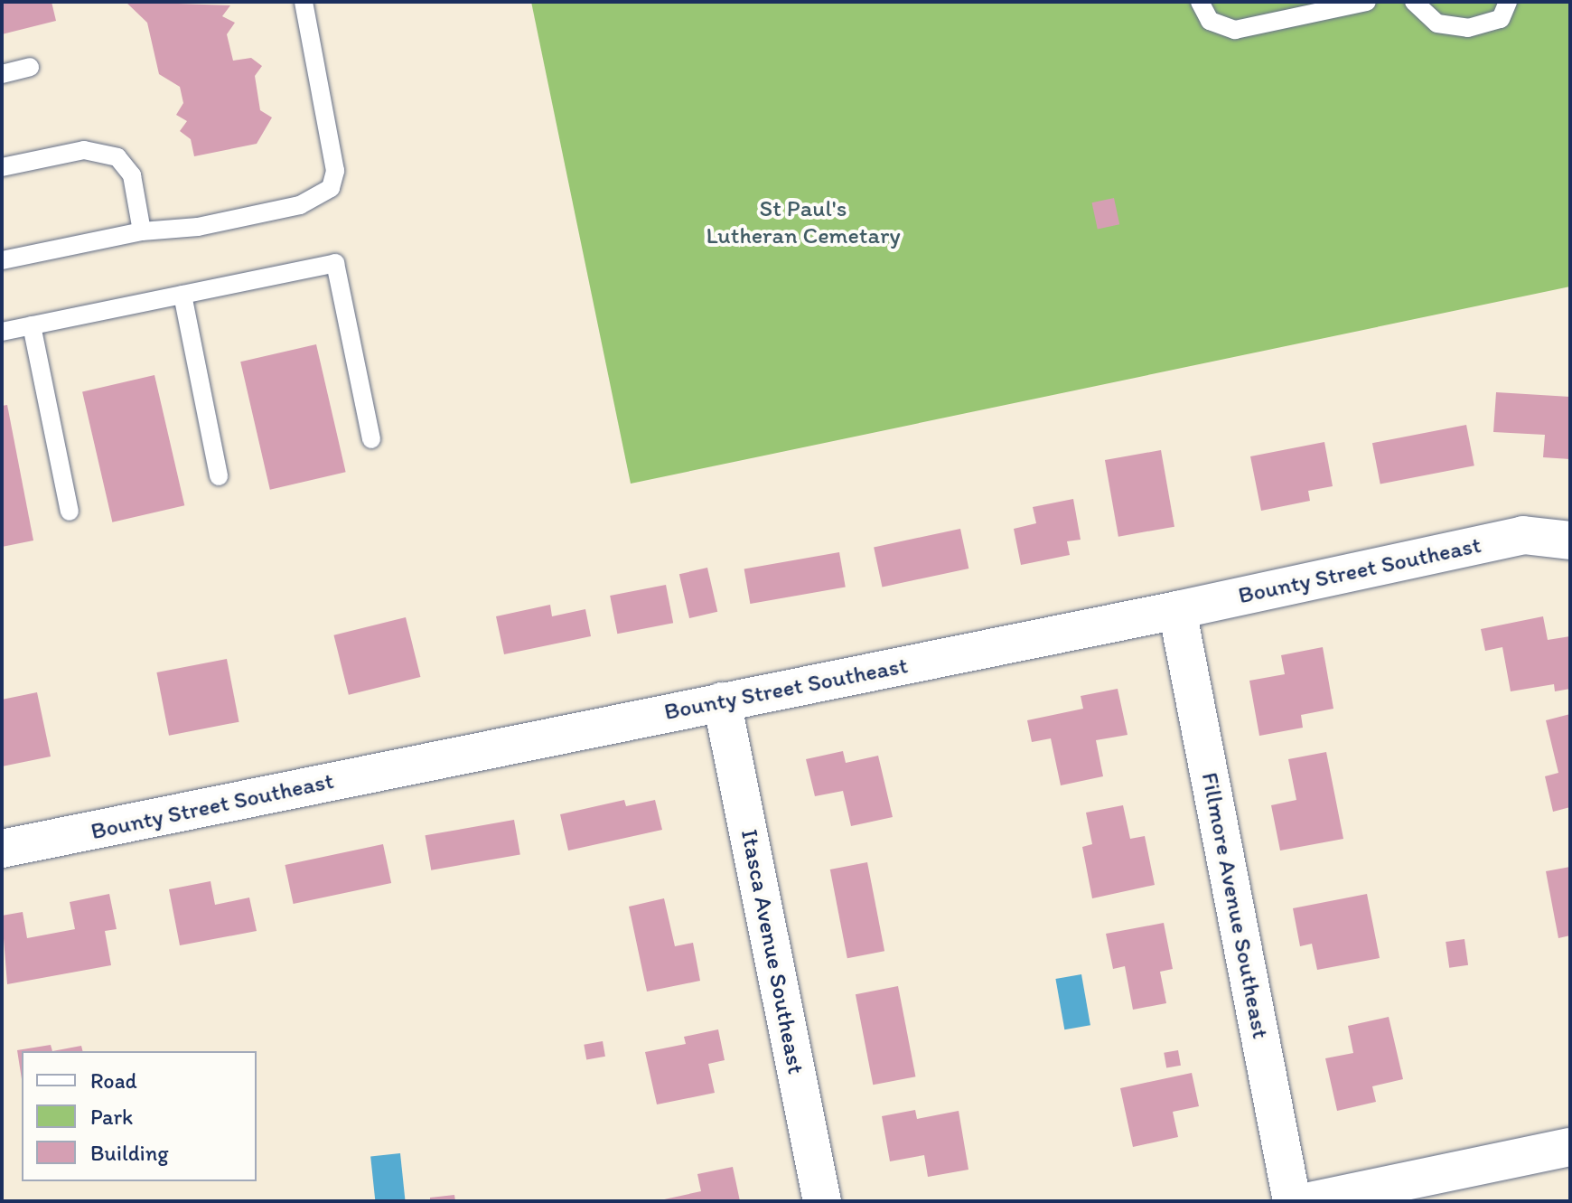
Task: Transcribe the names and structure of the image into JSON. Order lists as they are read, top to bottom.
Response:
{
  "streets": {
    "street": ["Bounty Street Southeast", "Fillmore Avenue Southeast", "Itasca Avenue Southeast"]
  },
  "crossings": [
    ["Bounty Street Southeast", "Fillmore Avenue Southeast"],
    ["Bounty Street Southeast", "Itasca Avenue Southeast"]
  ],
  "parks": ["St Paul's Lutheran Cemetary"],
  "legend": ["Road", "Park", "Building"]
}
